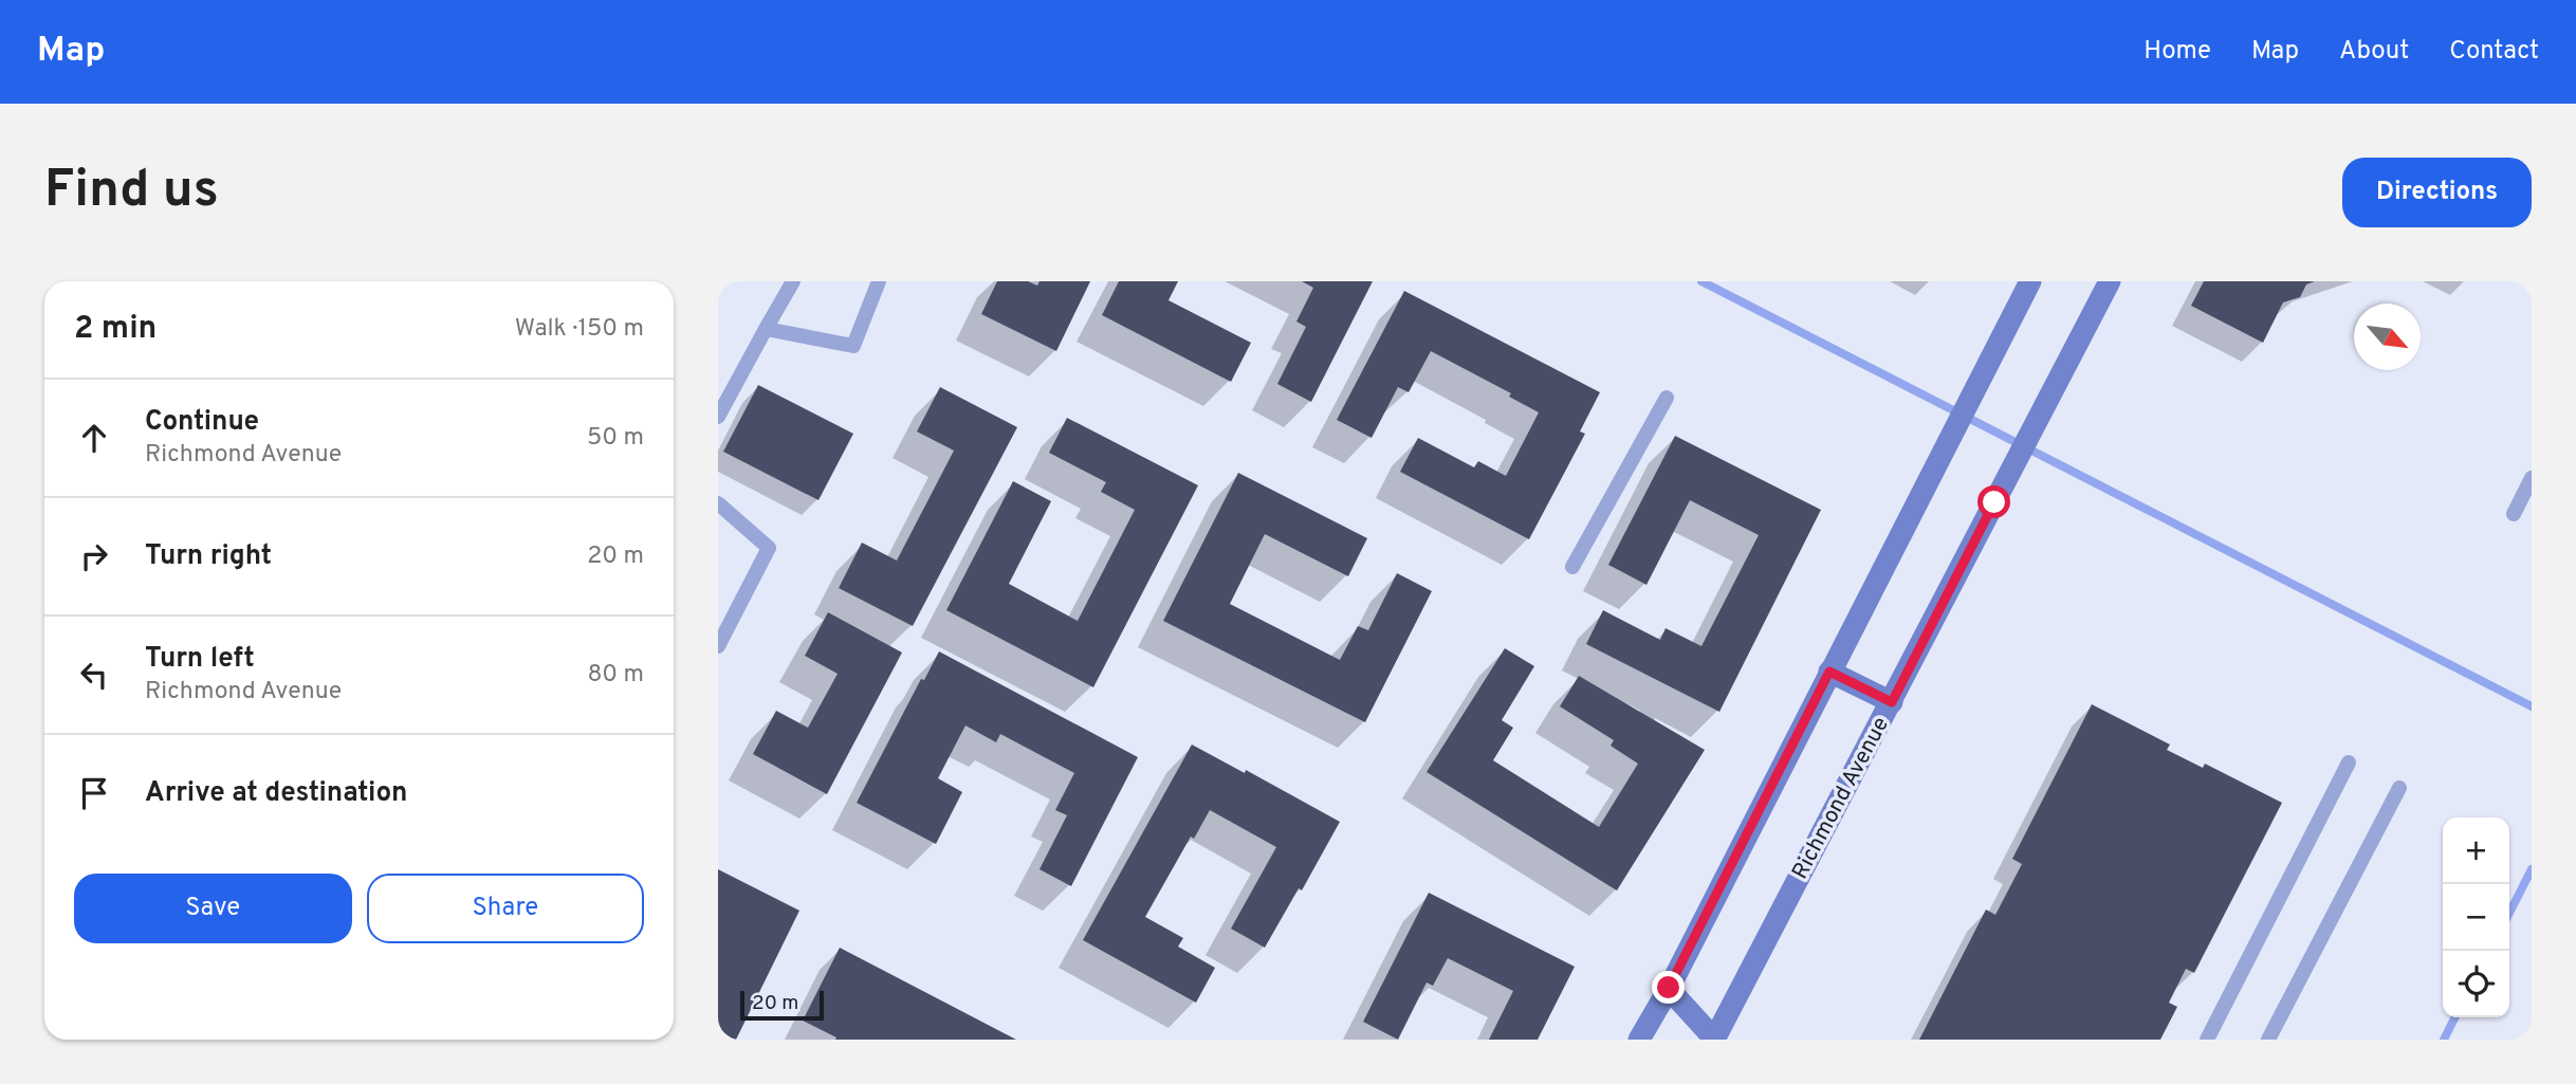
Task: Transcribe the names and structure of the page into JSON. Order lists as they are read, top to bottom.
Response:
{
  "streets": {
    "main road": ["Richmond Avenue"]
  },
  "scale_bar": "20 m",
  "north": "bottom right",
  "page": {
    "header": "Map",
    "nav": [
      "Home",
      "Map",
      "About",
      "Contact"
    ],
    "buttons": [
      "Directions",
      ["Save", "Share"]
    ],
    "title": "Find us",
    "heading": ["2 min", "Walk · 150 m"],
    "list": [
      ["Continue", "Richmond Avenue", "50 m"],
      ["Turn right", "20 m"],
      ["Turn left", "Richmond Avenue", "80 m"],
      "Arrive at destination"
    ],
    "map_buttons": ["+", "−"],
    "scale": "20 m"
  }
}
